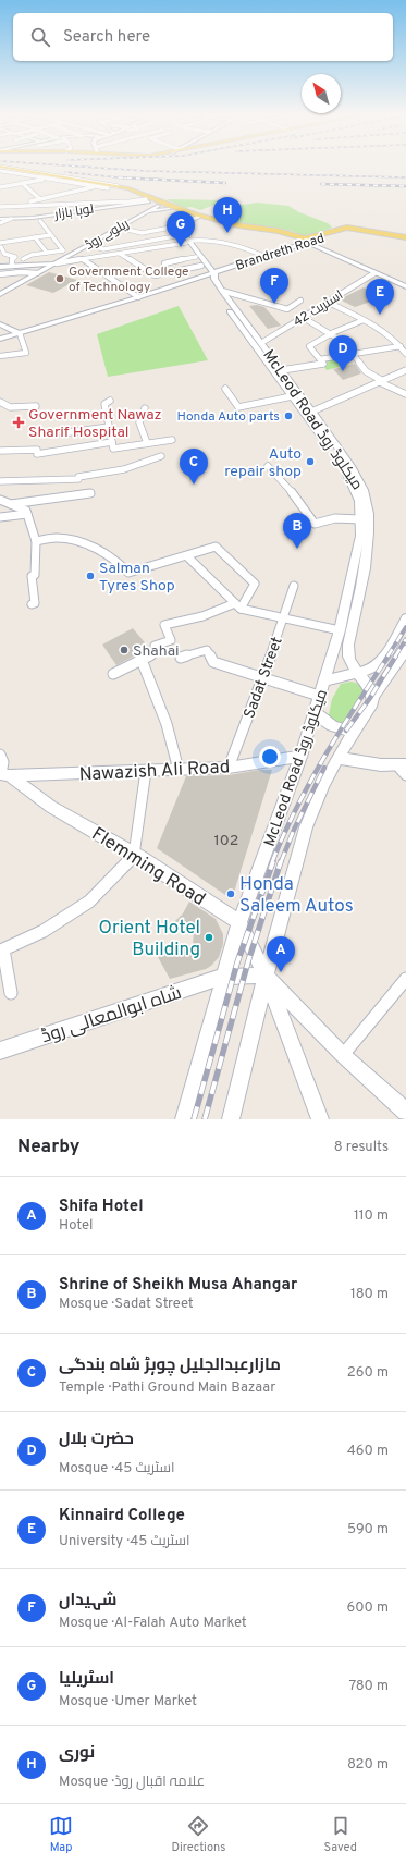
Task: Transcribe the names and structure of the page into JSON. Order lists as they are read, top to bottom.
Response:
{
  "streets": {
    "main road": [
      "لوہا بازار",
      "ریلوے روڈ",
      "Brandreth Road",
      "McLeod Road میکلوڈ روڈ",
      "Nawazish Ali Road",
      "Flemming Road",
      "شاہ ابوالمعالی روڈ"
    ],
    "street": ["اسٹریٹ 42", "Sadat Street"]
  },
  "crossings": [
    ["Brandreth Road", "McLeod Road میکلوڈ روڈ"],
    ["اسٹریٹ 42", "McLeod Road میکلوڈ روڈ"],
    ["McLeod Road میکلوڈ روڈ", "Nawazish Ali Road"],
    ["McLeod Road میکلوڈ روڈ", "Flemming Road"],
    ["McLeod Road میکلوڈ روڈ", "شاہ ابوالمعالی روڈ"],
    ["Sadat Street", "Nawazish Ali Road"],
    ["Nawazish Ali Road", "Flemming Road"]
  ],
  "places": {
    "other": [
      "Government College of Technology",
      "Honda Auto parts",
      "Auto repair shop",
      "Salman Tyres Shop",
      "Shahai",
      "Honda Saleem Autos",
      "Orient Hotel Building"
    ],
    "health": ["Government Nawaz Sharif Hospital"]
  },
  "house_numbers": ["102"],
  "north": "top left",
  "page": {
    "search": "Search here",
    "pins": [
      "H",
      "G",
      "F",
      "E",
      "D",
      "C",
      "B",
      "A"
    ],
    "heading": ["Nearby", "8 results"],
    "list": [
      {
        "mark": "A",
        "name": "Shifa Hotel",
        "note": "Hotel",
        "value": "110 m"
      },
      {
        "mark": "B",
        "name": "Shrine of Sheikh Musa Ahangar",
        "note": "Mosque · Sadat Street",
        "value": "180 m"
      },
      {
        "mark": "C",
        "name": "مازارعبدالجلیل چوہڑ شاہ بندگی",
        "note": "Temple · Pathi Ground Main Bazaar",
        "value": "260 m"
      },
      {
        "mark": "D",
        "name": "حضرت بلال",
        "note": "Mosque · اسٹریٹ 45",
        "value": "460 m"
      },
      {
        "mark": "E",
        "name": "Kinnaird College",
        "note": "University · اسٹریٹ 45",
        "value": "590 m"
      },
      {
        "mark": "F",
        "name": "شہیداں",
        "note": "Mosque · Al-Falah Auto Market",
        "value": "600 m"
      },
      {
        "mark": "G",
        "name": "اسٹریلیا",
        "note": "Mosque · Umer Market",
        "value": "780 m"
      },
      {
        "mark": "H",
        "name": "نوری",
        "note": "Mosque · علامہ اقبال روڈ",
        "value": "820 m"
      }
    ],
    "nav": ["Map", "Directions", "Saved"]
  }
}
